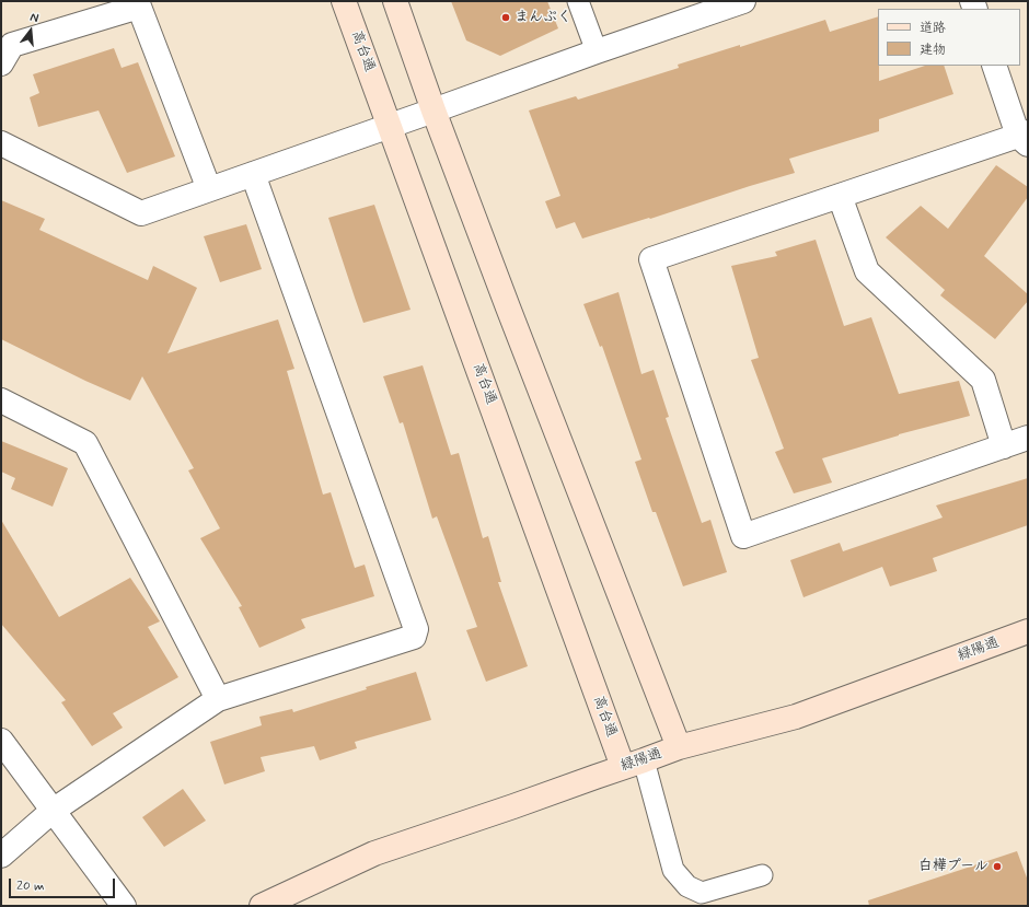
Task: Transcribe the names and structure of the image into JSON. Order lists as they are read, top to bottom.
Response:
{
  "streets": {
    "street": ["高台通", "緑陽通"]
  },
  "crossings": [
    ["高台通", "緑陽通"]
  ],
  "places": ["まんぷく", "白樺プール"],
  "legend": ["道路", "建物"],
  "scale_bar": "20 m",
  "north": "top"
}
